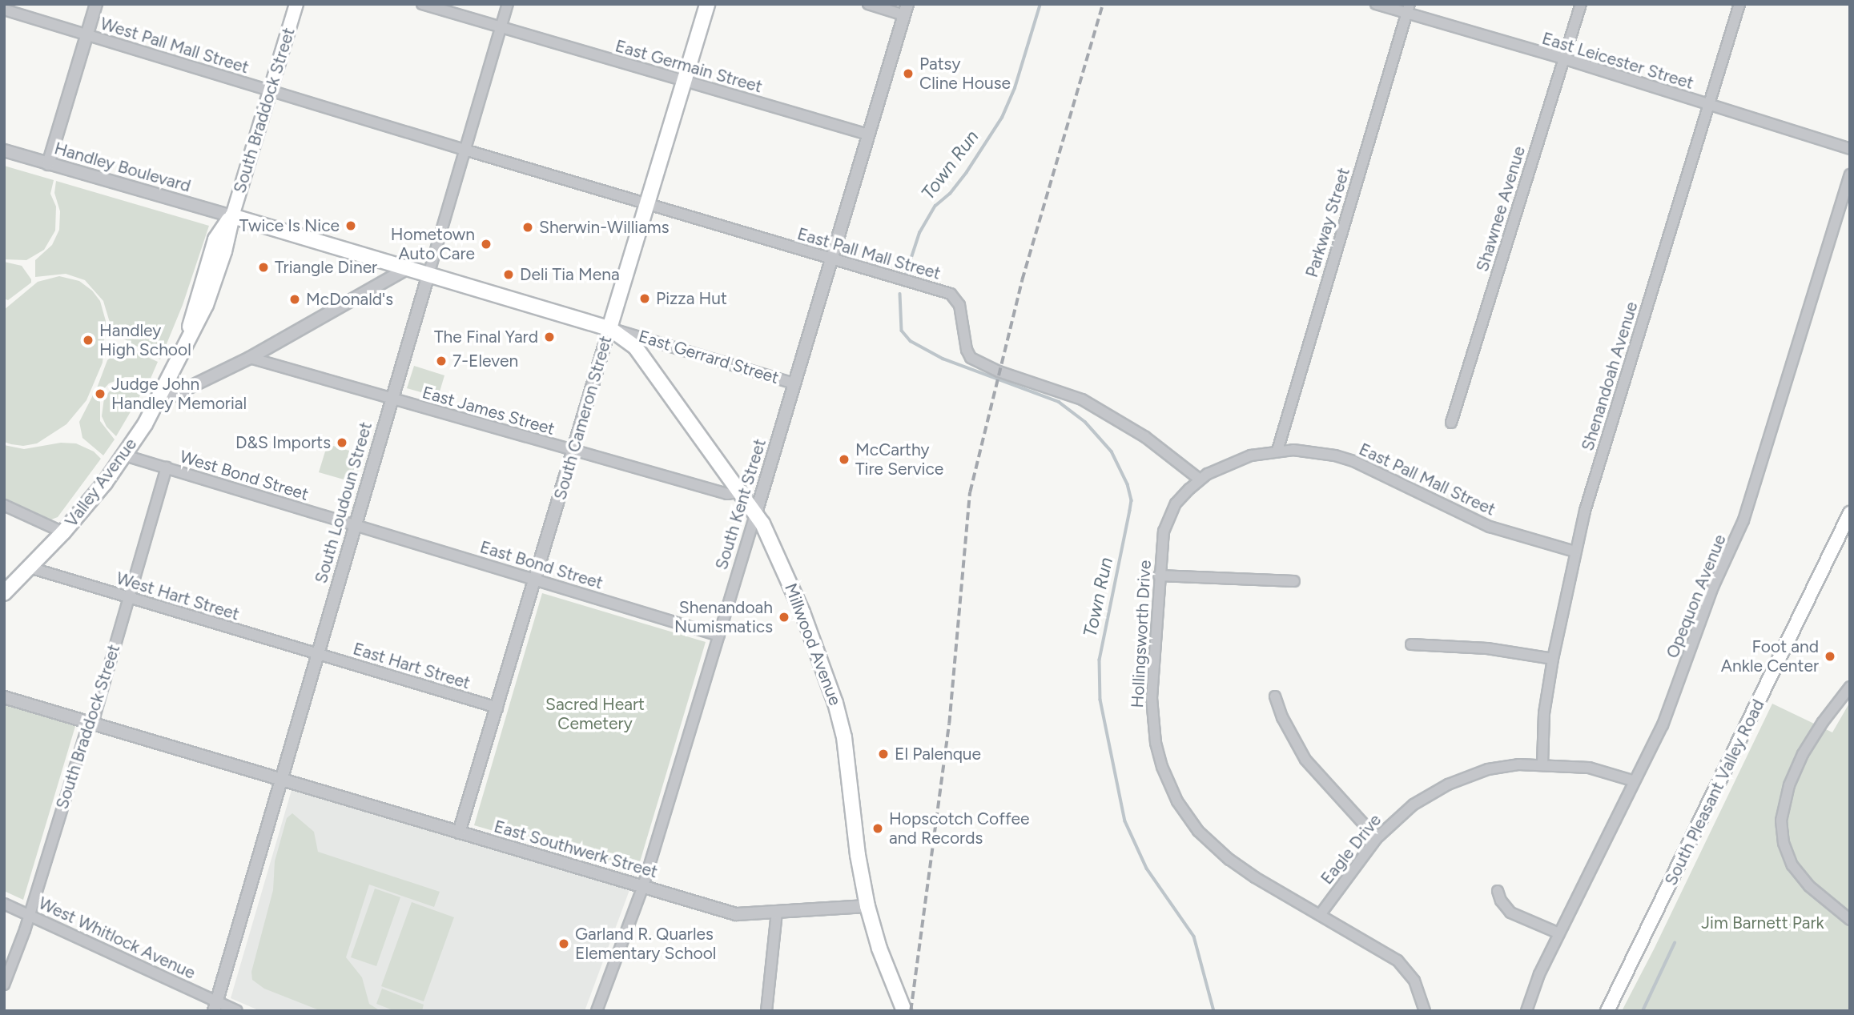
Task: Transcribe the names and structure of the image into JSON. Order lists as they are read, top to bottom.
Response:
{
  "streets": {
    "main road": [
      "South Braddock Street",
      "East Gerrard Street",
      "South Cameron Street",
      "Valley Avenue",
      "Millwood Avenue",
      "South Pleasant Valley Road"
    ],
    "street": [
      "West Pall Mall Street",
      "East Leicester Street",
      "East Germain Street",
      "Handley Boulevard",
      "Shawnee Avenue",
      "Parkway Street",
      "East Pall Mall Street",
      "Shenandoah Avenue",
      "East James Street",
      "West Bond Street",
      "South Loudoun Street",
      "South Kent Street",
      "East Bond Street",
      "West Hart Street",
      "Opequon Avenue",
      "Hollingsworth Drive",
      "East Hart Street",
      "East Southwerk Street",
      "Eagle Drive",
      "West Whitlock Avenue"
    ]
  },
  "crossings": [
    ["West Pall Mall Street", "South Braddock Street"],
    ["West Pall Mall Street", "East Pall Mall Street"],
    ["West Pall Mall Street", "South Loudoun Street"],
    ["East Leicester Street", "Shawnee Avenue"],
    ["East Leicester Street", "Parkway Street"],
    ["East Leicester Street", "Shenandoah Avenue"],
    ["East Germain Street", "South Cameron Street"],
    ["East Germain Street", "South Loudoun Street"],
    ["East Germain Street", "South Kent Street"],
    ["South Braddock Street", "Handley Boulevard"],
    ["South Braddock Street", "East Gerrard Street"],
    ["South Braddock Street", "West Bond Street"],
    ["South Braddock Street", "Valley Avenue"],
    ["South Braddock Street", "West Hart Street"],
    ["South Braddock Street", "East Southwerk Street"],
    ["South Braddock Street", "West Whitlock Avenue"],
    ["Handley Boulevard", "East Gerrard Street"],
    ["Parkway Street", "East Pall Mall Street"],
    ["East Pall Mall Street", "Shenandoah Avenue"],
    ["East Pall Mall Street", "South Cameron Street"],
    ["East Pall Mall Street", "South Loudoun Street"],
    ["East Pall Mall Street", "South Kent Street"],
    ["East Pall Mall Street", "Hollingsworth Drive"],
    ["East Gerrard Street", "South Cameron Street"],
    ["East Gerrard Street", "South Loudoun Street"],
    ["East Gerrard Street", "South Kent Street"],
    ["East Gerrard Street", "Millwood Avenue"],
    ["Shenandoah Avenue", "Eagle Drive"],
    ["East James Street", "South Cameron Street"],
    ["East James Street", "South Loudoun Street"],
    ["East James Street", "Millwood Avenue"],
    ["South Cameron Street", "East Bond Street"],
    ["South Cameron Street", "Millwood Avenue"],
    ["South Cameron Street", "East Hart Street"],
    ["South Cameron Street", "East Southwerk Street"],
    ["West Bond Street", "Valley Avenue"],
    ["West Bond Street", "South Loudoun Street"],
    ["West Bond Street", "East Bond Street"],
    ["Valley Avenue", "West Hart Street"],
    ["South Loudoun Street", "East Bond Street"],
    ["South Loudoun Street", "West Hart Street"],
    ["South Loudoun Street", "East Hart Street"],
    ["South Loudoun Street", "East Southwerk Street"],
    ["South Loudoun Street", "West Whitlock Avenue"],
    ["South Kent Street", "East Bond Street"],
    ["South Kent Street", "Millwood Avenue"],
    ["South Kent Street", "East Southwerk Street"],
    ["West Hart Street", "East Hart Street"],
    ["Opequon Avenue", "Eagle Drive"],
    ["Hollingsworth Drive", "Eagle Drive"],
    ["Millwood Avenue", "East Southwerk Street"]
  ],
  "water": ["Town Run"],
  "parks": ["Sacred Heart Cemetery", "Jim Barnett Park"],
  "places": [
    "Patsy Cline House",
    "Twice Is Nice",
    "Sherwin-Williams",
    "Hometown Auto Care",
    "Triangle Diner",
    "Deli Tia Mena",
    "Pizza Hut",
    "McDonald's",
    "The Final Yard",
    "Handley High School",
    "7-Eleven",
    "Judge John Handley Memorial",
    "D&S Imports",
    "McCarthy Tire Service",
    "Shenandoah Numismatics",
    "Foot and Ankle Center",
    "El Palenque",
    "Hopscotch Coffee and Records",
    "Garland R. Quarles Elementary School"
  ]
}
